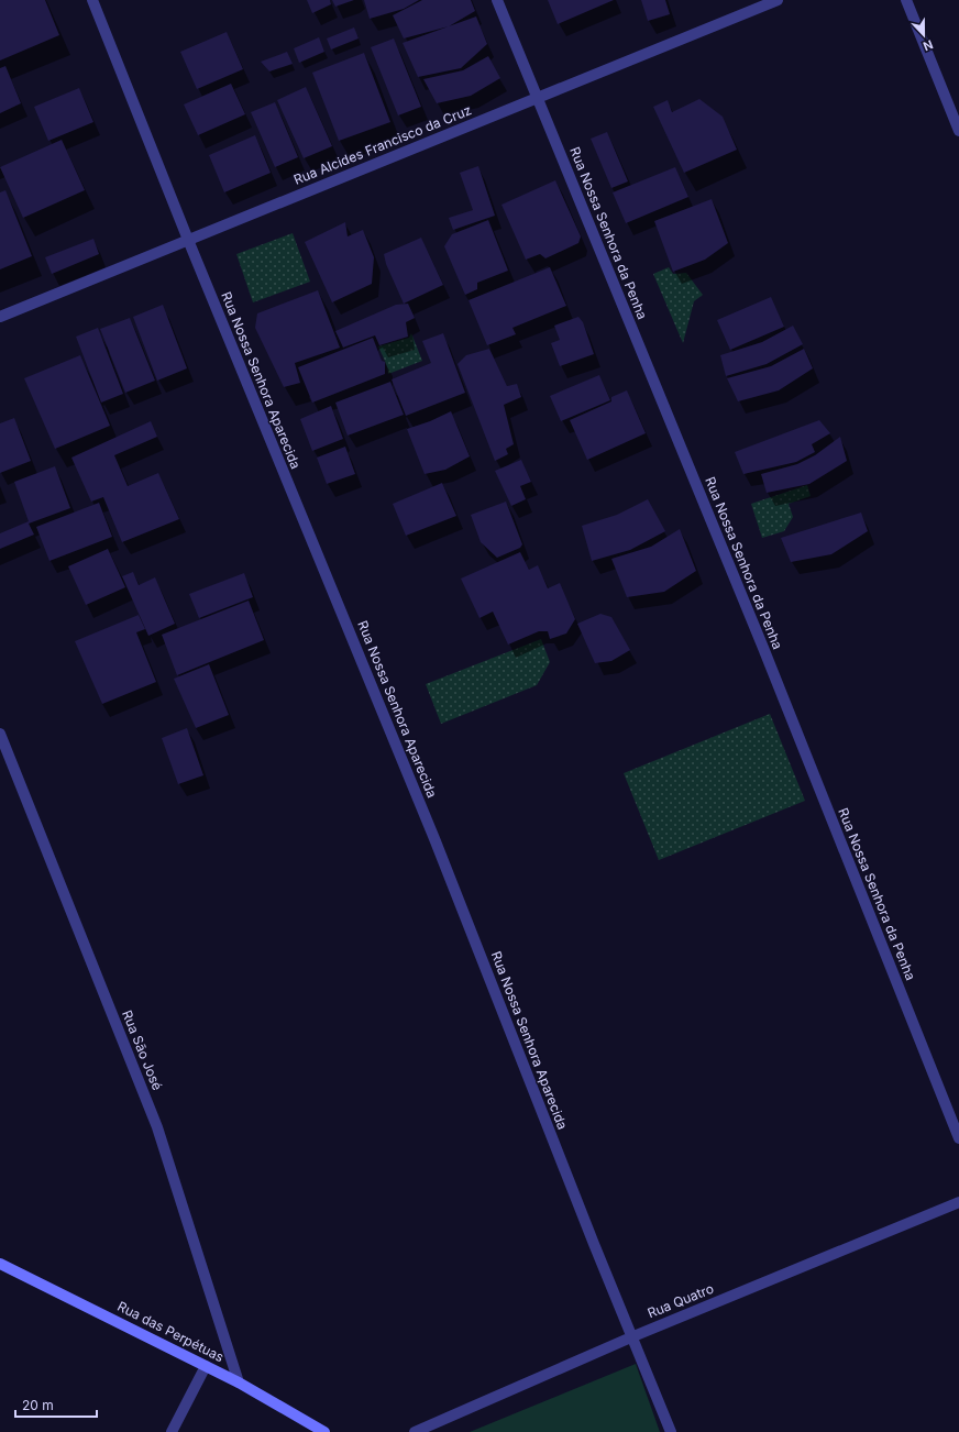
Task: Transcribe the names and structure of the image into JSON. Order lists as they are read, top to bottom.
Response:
{
  "streets": {
    "street": [
      "Rua Alcides Francisco da Cruz",
      "Rua Nossa Senhora da Penha",
      "Rua Nossa Senhora Aparecida",
      "Rua São José",
      "Rua Quatro",
      "Rua das Perpétuas"
    ]
  },
  "crossings": [
    ["Rua Alcides Francisco da Cruz", "Rua Nossa Senhora da Penha"],
    ["Rua Alcides Francisco da Cruz", "Rua Nossa Senhora Aparecida"],
    ["Rua Nossa Senhora Aparecida", "Rua Quatro"],
    ["Rua São José", "Rua das Perpétuas"]
  ],
  "scale_bar": "20 m",
  "north": "bottom"
}
